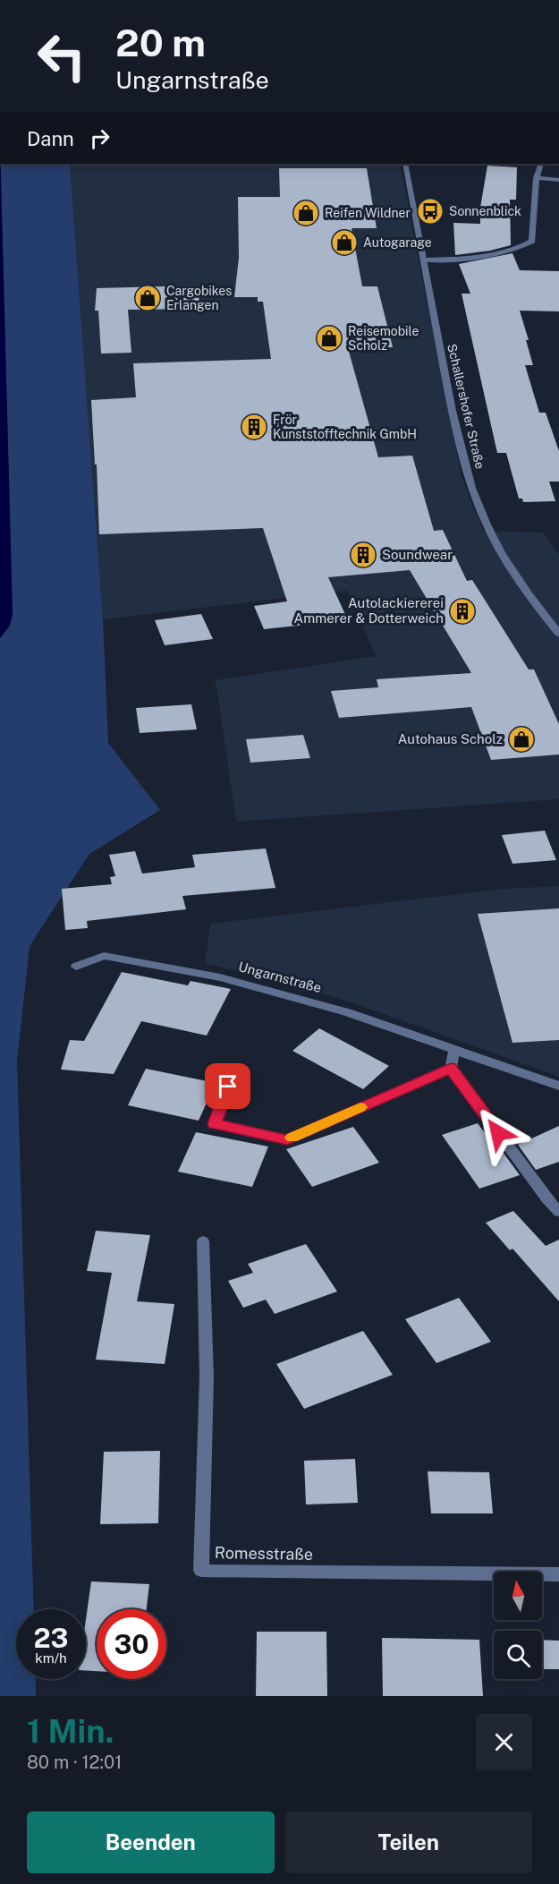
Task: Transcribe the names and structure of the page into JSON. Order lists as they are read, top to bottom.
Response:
{
  "streets": {
    "street": ["Schallershofer Straße", "Ungarnstraße", "Romesstraße"]
  },
  "places": {
    "bus stop": ["Sonnenblick"],
    "shop": [
      "Reifen Wildner",
      "Autogarage",
      "Cargobikes Erlangen",
      "Reisemobile Scholz",
      "Autohaus Scholz"
    ],
    "building": ["Frör Kunststofftechnik GmbH", "Soundwear", "Autolackiererei Ammerer & Dotterweich"]
  },
  "north": "top",
  "page": {
    "turn": ["20 m", "Ungarnstraße"],
    "then": "Dann",
    "speed": "23 km/h",
    "limit": "30",
    "heading": ["1 Min.", "80 m · 12:01"],
    "buttons": ["Beenden", "Teilen"]
  }
}
